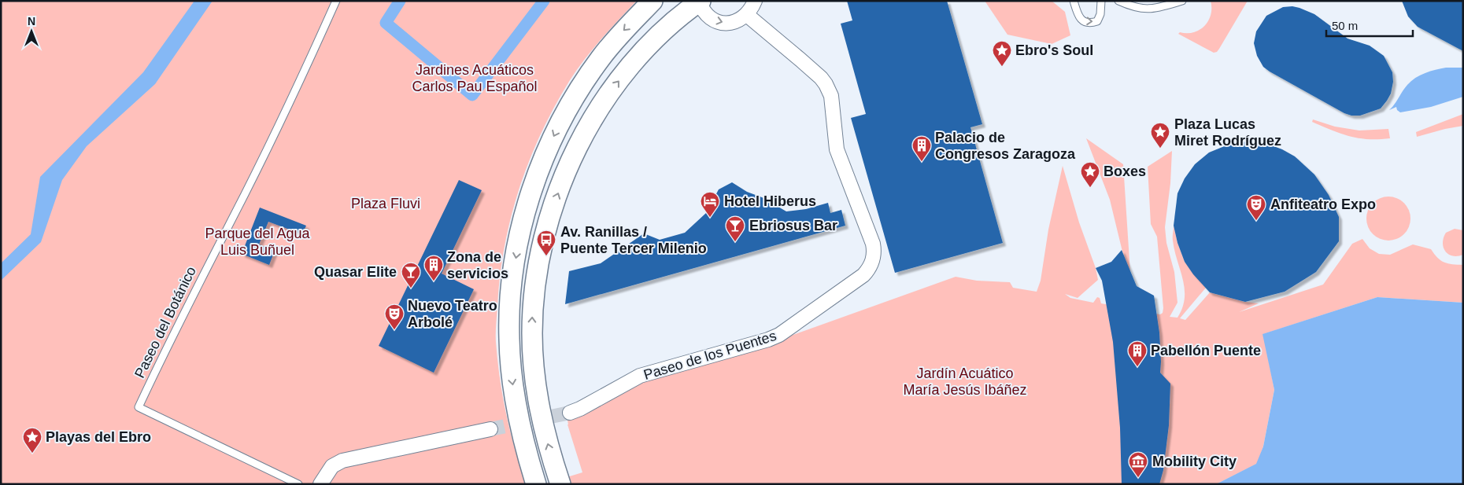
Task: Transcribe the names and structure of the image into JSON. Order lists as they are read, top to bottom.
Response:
{
  "streets": {
    "street": ["Paseo de los Puentes"],
    "lane": ["Paseo del Botánico"]
  },
  "parks": [
    "Jardines Acuáticos Carlos Pau Español",
    "Plaza Fluvi",
    "Parque del Agua Luis Buñuel",
    "Jardín Acuático María Jesús Ibáñez"
  ],
  "places": {
    "place": [
      "Ebro's Soul",
      "Plaza Lucas Miret Rodríguez",
      "Boxes",
      "Playas del Ebro"
    ],
    "building": ["Palacio de Congresos Zaragoza", "Zona de servicios", "Pabellón Puente"],
    "hotel": ["Hotel Hiberus"],
    "theatre": ["Anfiteatro Expo", "Nuevo Teatro Arbolé"],
    "bar": ["Ebriosus Bar", "Quasar Elite"],
    "bus stop": ["Av. Ranillas / Puente Tercer Milenio"],
    "museum": ["Mobility City"]
  },
  "scale_bar": "50 m",
  "north": "top"
}
